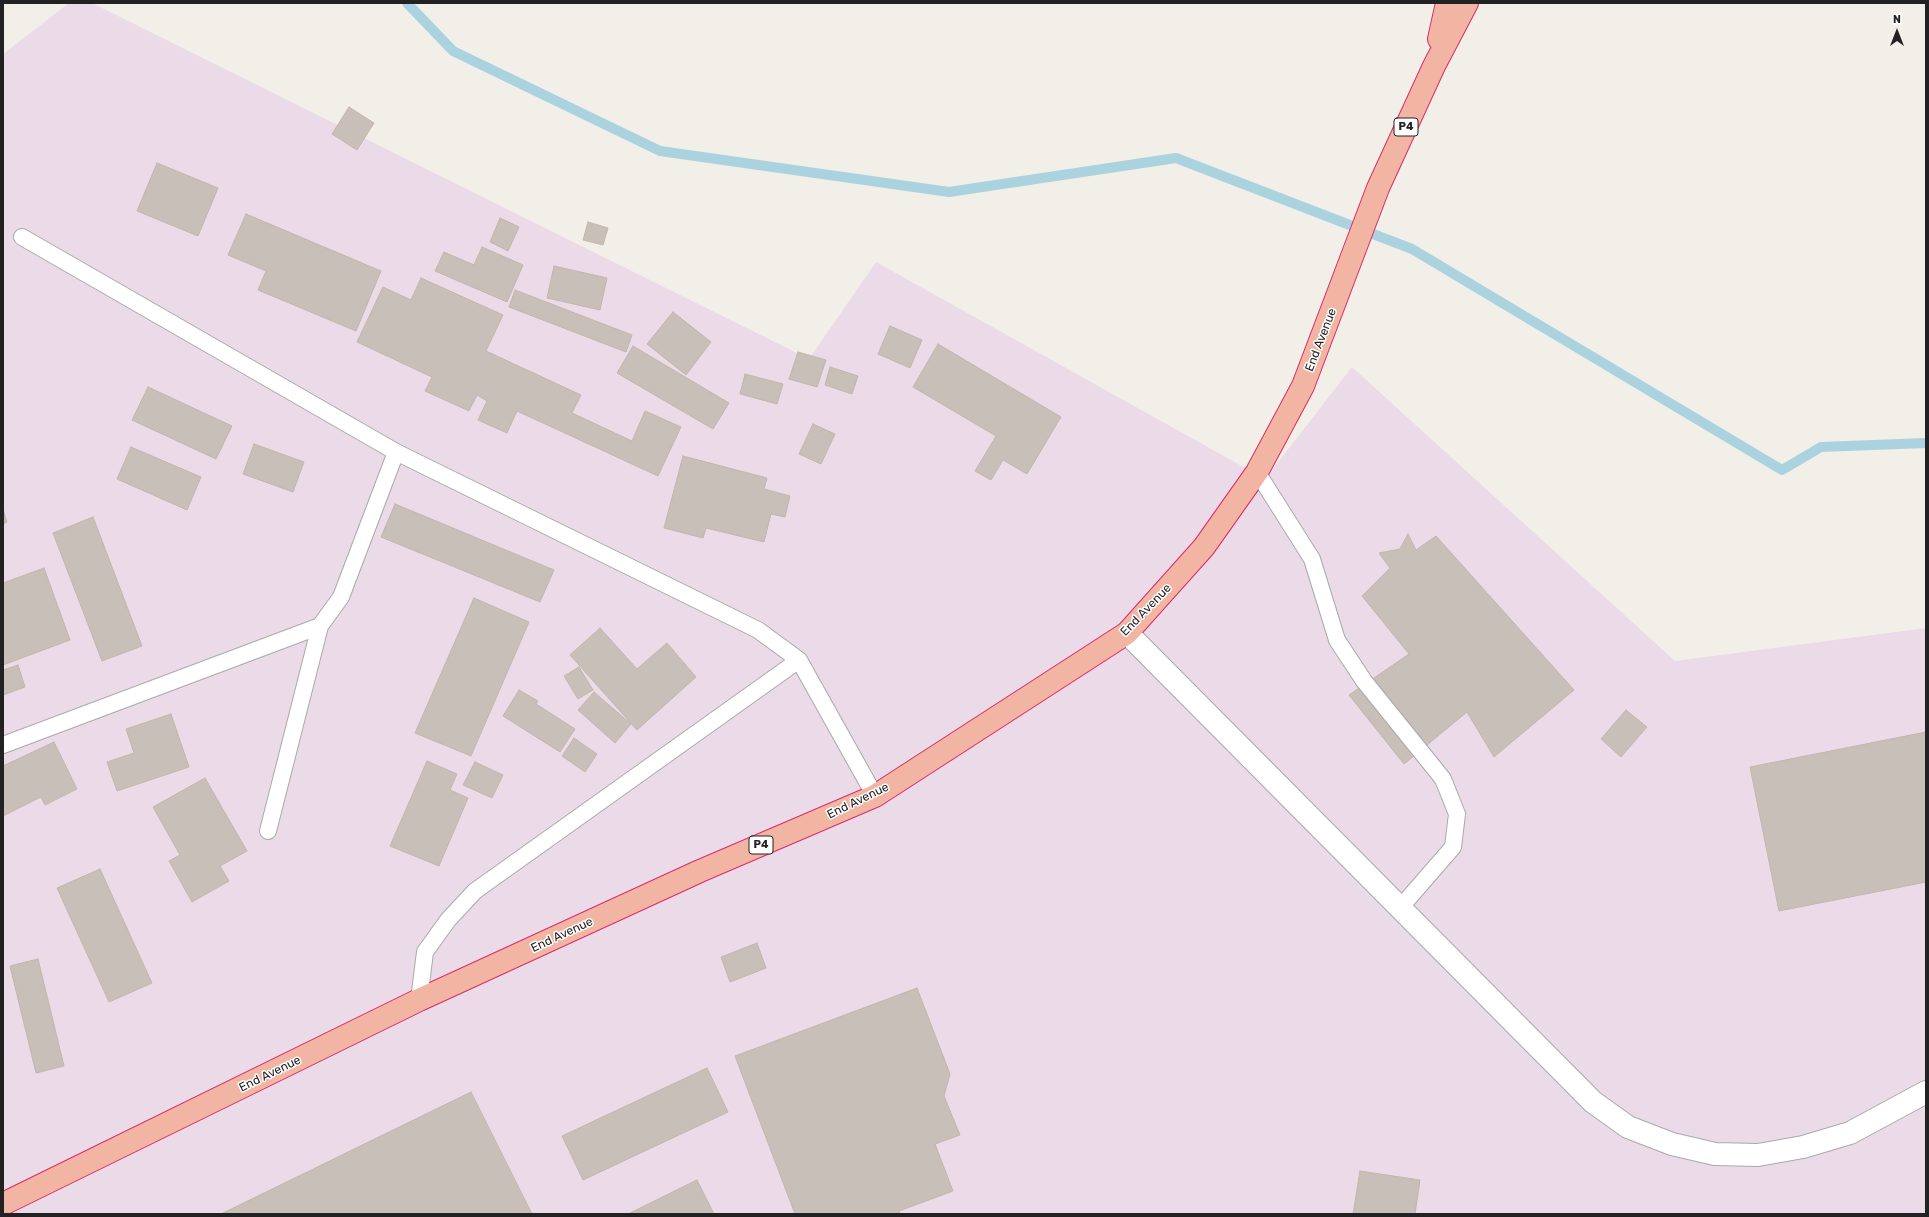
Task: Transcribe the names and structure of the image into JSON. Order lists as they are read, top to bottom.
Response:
{
  "streets": {
    "highway": ["P4", "End Avenue"]
  },
  "north": "top"
}
